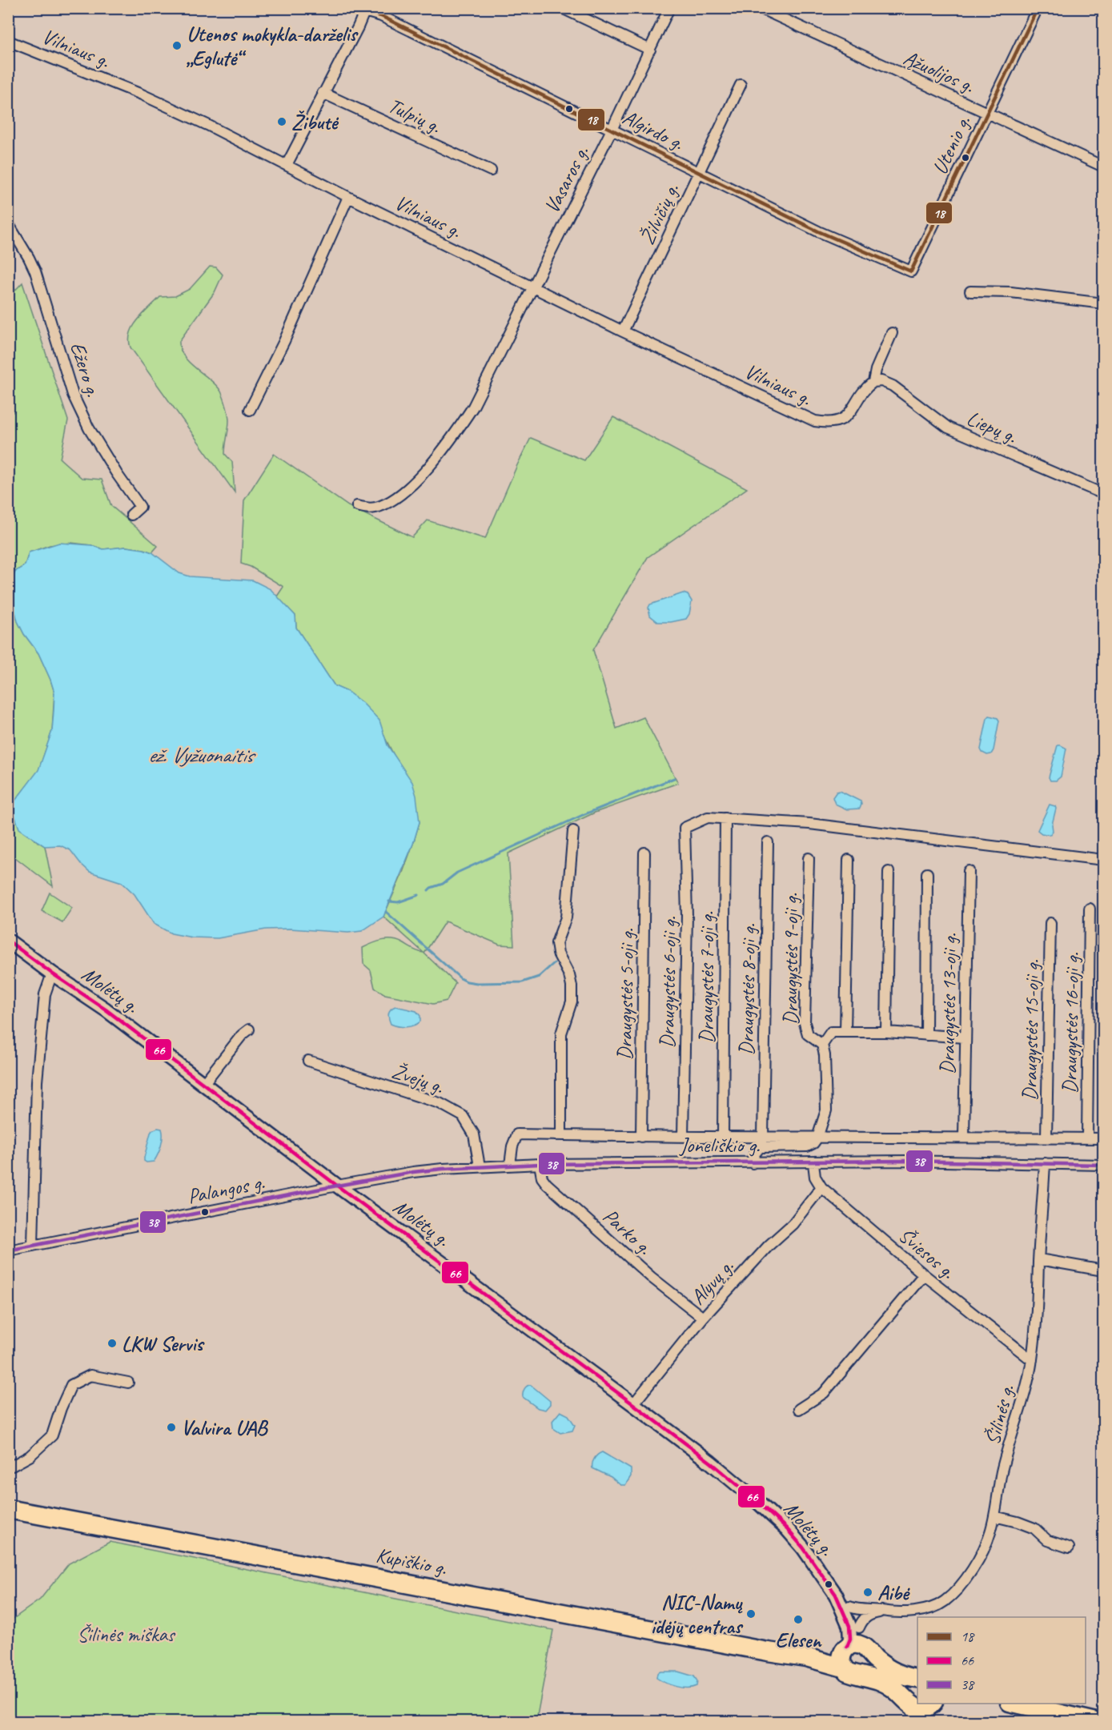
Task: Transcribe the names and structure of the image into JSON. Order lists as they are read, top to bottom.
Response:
{
  "streets": {
    "highway": ["Kupiškio g."],
    "street": [
      "Vilniaus g.",
      "Ąžuolijos g.",
      "Tulpių g.",
      "Algirdo g.",
      "Utenio g.",
      "Vasaros g.",
      "Žilvičių g.",
      "Ežero g.",
      "Liepų g.",
      "Draugystės 9-oji g.",
      "Draugystės 7-oji g.",
      "Draugystės 6-oji g.",
      "Molėtų g.",
      "Draugystės 8-oji g.",
      "Draugystės 5-oji g.",
      "Draugystės 13-oji g.",
      "Draugystės 16-oji g.",
      "Draugystės 15-oji g.",
      "Žvejų g.",
      "Joneliškio g.",
      "Palangos g.",
      "Parko g.",
      "Šviesos g.",
      "Alyvų g.",
      "Šilinės g."
    ]
  },
  "crossings": [
    ["Vilniaus g.", "Vasaros g."],
    ["Vilniaus g.", "Žilvičių g."],
    ["Vilniaus g.", "Liepų g."],
    ["Ąžuolijos g.", "Utenio g."],
    ["Algirdo g.", "Utenio g."],
    ["Algirdo g.", "Vasaros g."],
    ["Algirdo g.", "Žilvičių g."],
    ["Draugystės 7-oji g.", "Draugystės 6-oji g."],
    ["Molėtų g.", "Joneliškio g."],
    ["Molėtų g.", "Palangos g."],
    ["Molėtų g.", "Alyvų g."],
    ["Molėtų g.", "Šilinės g."],
    ["Molėtų g.", "Kupiškio g."],
    ["Draugystės 8-oji g.", "Joneliškio g."],
    ["Žvejų g.", "Joneliškio g."],
    ["Joneliškio g.", "Palangos g."],
    ["Joneliškio g.", "Parko g."],
    ["Joneliškio g.", "Šilinės g."],
    ["Parko g.", "Alyvų g."],
    ["Šviesos g.", "Alyvų g."],
    ["Šviesos g.", "Šilinės g."]
  ],
  "water": ["ež. Vyžuonaitis"],
  "parks": ["Šilinės miškas"],
  "places": [
    "Utenos mokykla-darželis „Eglutė“",
    "Žibutė",
    "LKW Servis",
    "Valvira UAB",
    "Aibė",
    "NIC-Namų idėjų centras",
    "Elesen"
  ],
  "lines": ["transit line 18", "transit line 66", "transit line 38"],
  "legend": ["18", "66", "38"]
}
